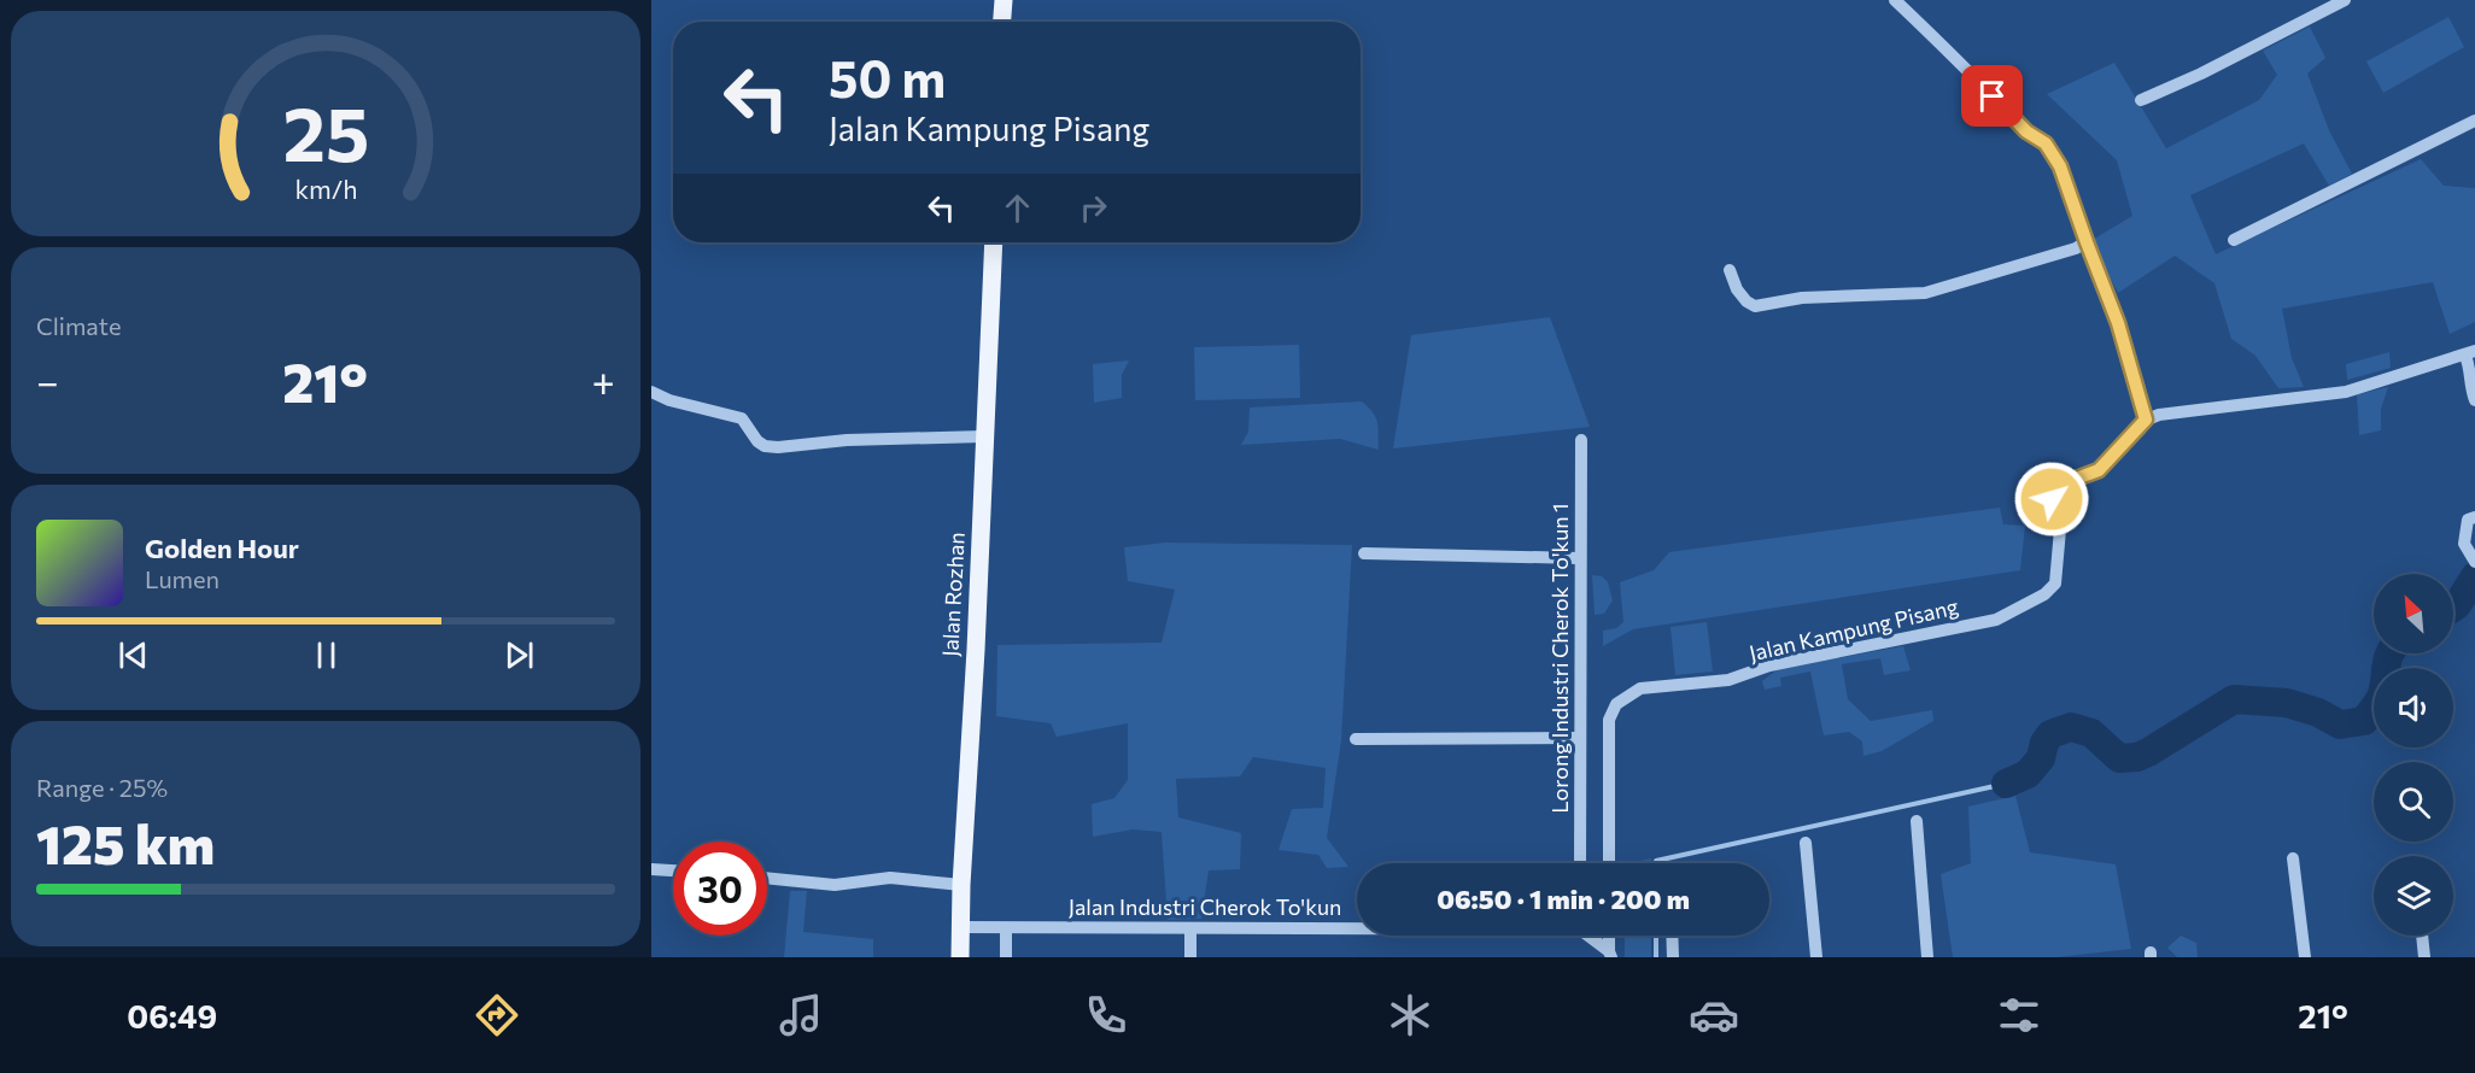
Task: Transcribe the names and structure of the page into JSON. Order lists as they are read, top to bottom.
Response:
{
  "streets": {
    "main road": ["Jalan Rozhan"],
    "street": ["Jalan Kampung Pisang", "Lorong Industri Cherok To'kun 1", "Jalan Industri Cherok To'kun"]
  },
  "crossings": [
    ["Jalan Rozhan", "Jalan Industri Cherok To'kun"]
  ],
  "north": "top left",
  "page": {
    "turn": ["50 m", "Jalan Kampung Pisang"],
    "tile": [
      "Climate",
      ["Range · 25%", "125 km"]
    ],
    "heat": ["−", "21°", "+"],
    "song": ["Golden Hour", "Lumen"],
    "limit": "30",
    "trip": "06:50 · 1 min · 200 m",
    "tabs": ["06:49", "21°"],
    "gauge": ["25", "km/h"]
  }
}
